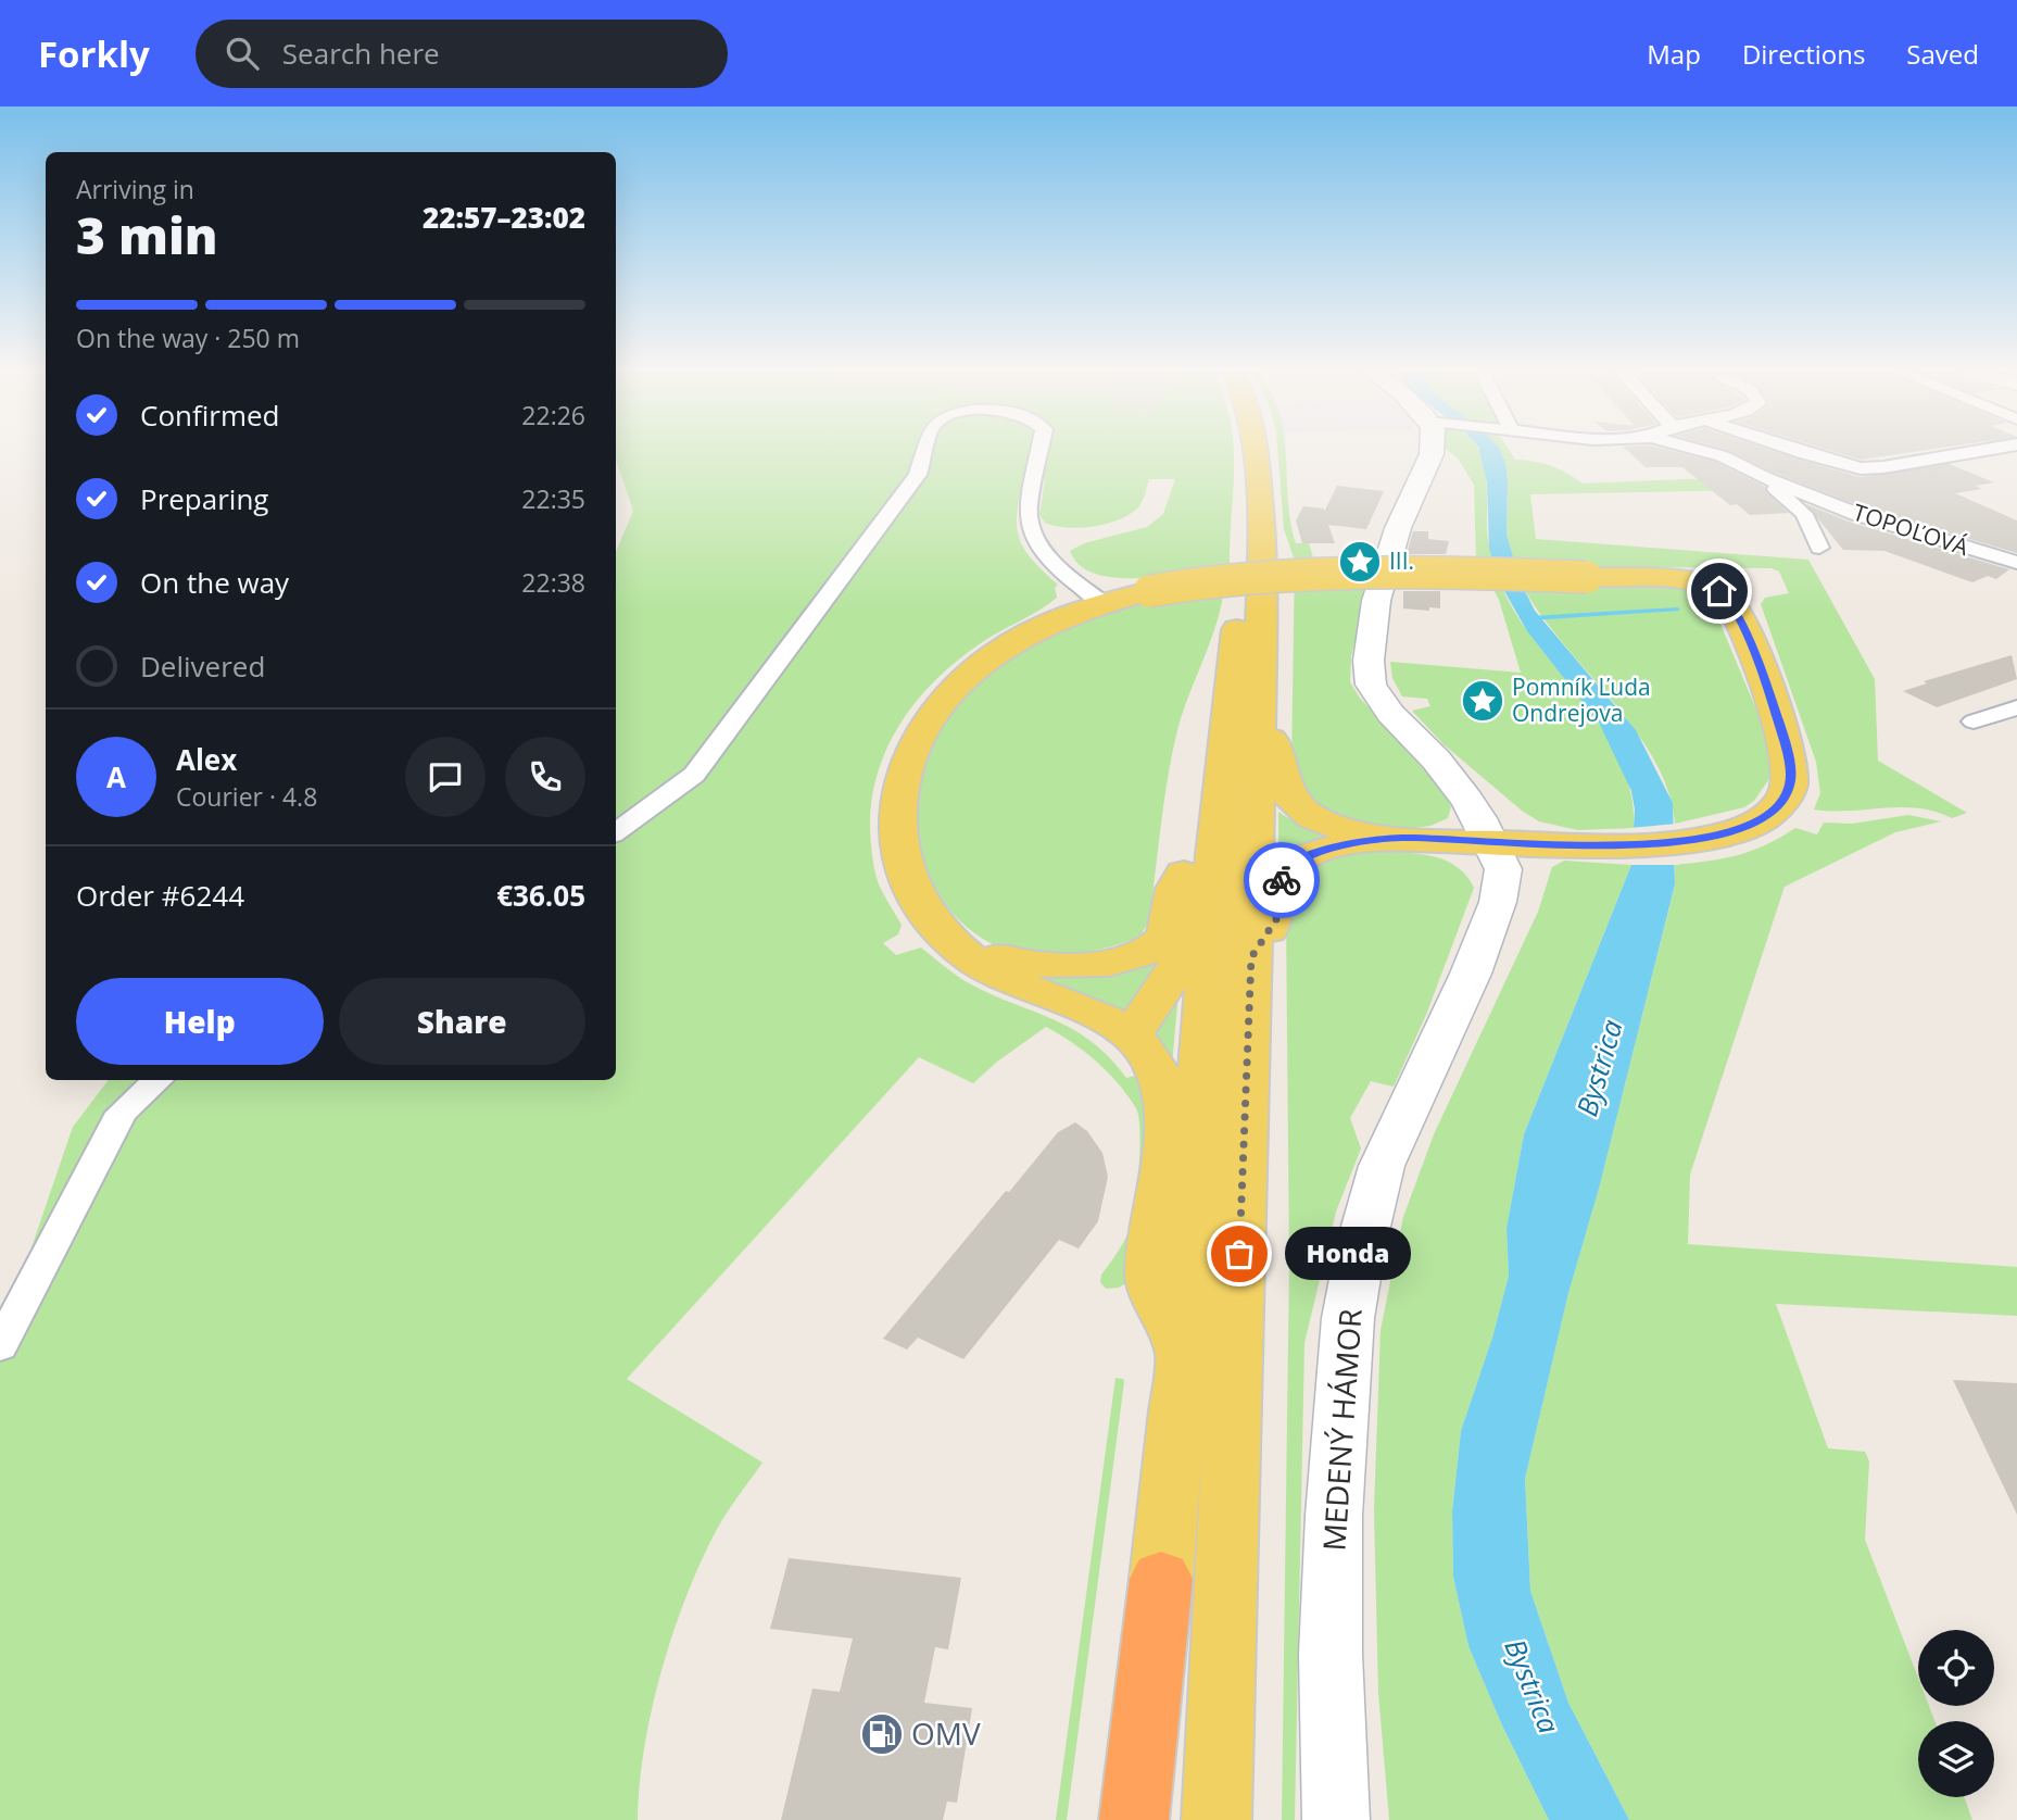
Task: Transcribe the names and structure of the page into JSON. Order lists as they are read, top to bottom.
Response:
{
  "streets": {
    "street": ["TOPOĽOVÁ", "MEDENÝ HÁMOR"]
  },
  "water": ["Bystrica"],
  "places": {
    "place": ["III.", "Pomník Ľuda Ondrejova"],
    "other": ["Honda"],
    "fuel station": ["OMV"]
  },
  "page": {
    "header": "Forkly",
    "search": "Search here",
    "nav": ["Map", "Directions", "Saved"],
    "heading": ["3 min", "Arriving in", "22:57–23:02"],
    "panel": [
      "Alex",
      "Courier · 4.8",
      "Order #6244",
      "€36.05"
    ],
    "bar": "On the way · 250 m",
    "list": [
      ["Confirmed", "22:26"],
      ["Preparing", "22:35"],
      ["On the way", "22:38"],
      "Delivered"
    ],
    "round": "A",
    "buttons": ["Help", "Share"],
    "bubble": "Honda"
  }
}
